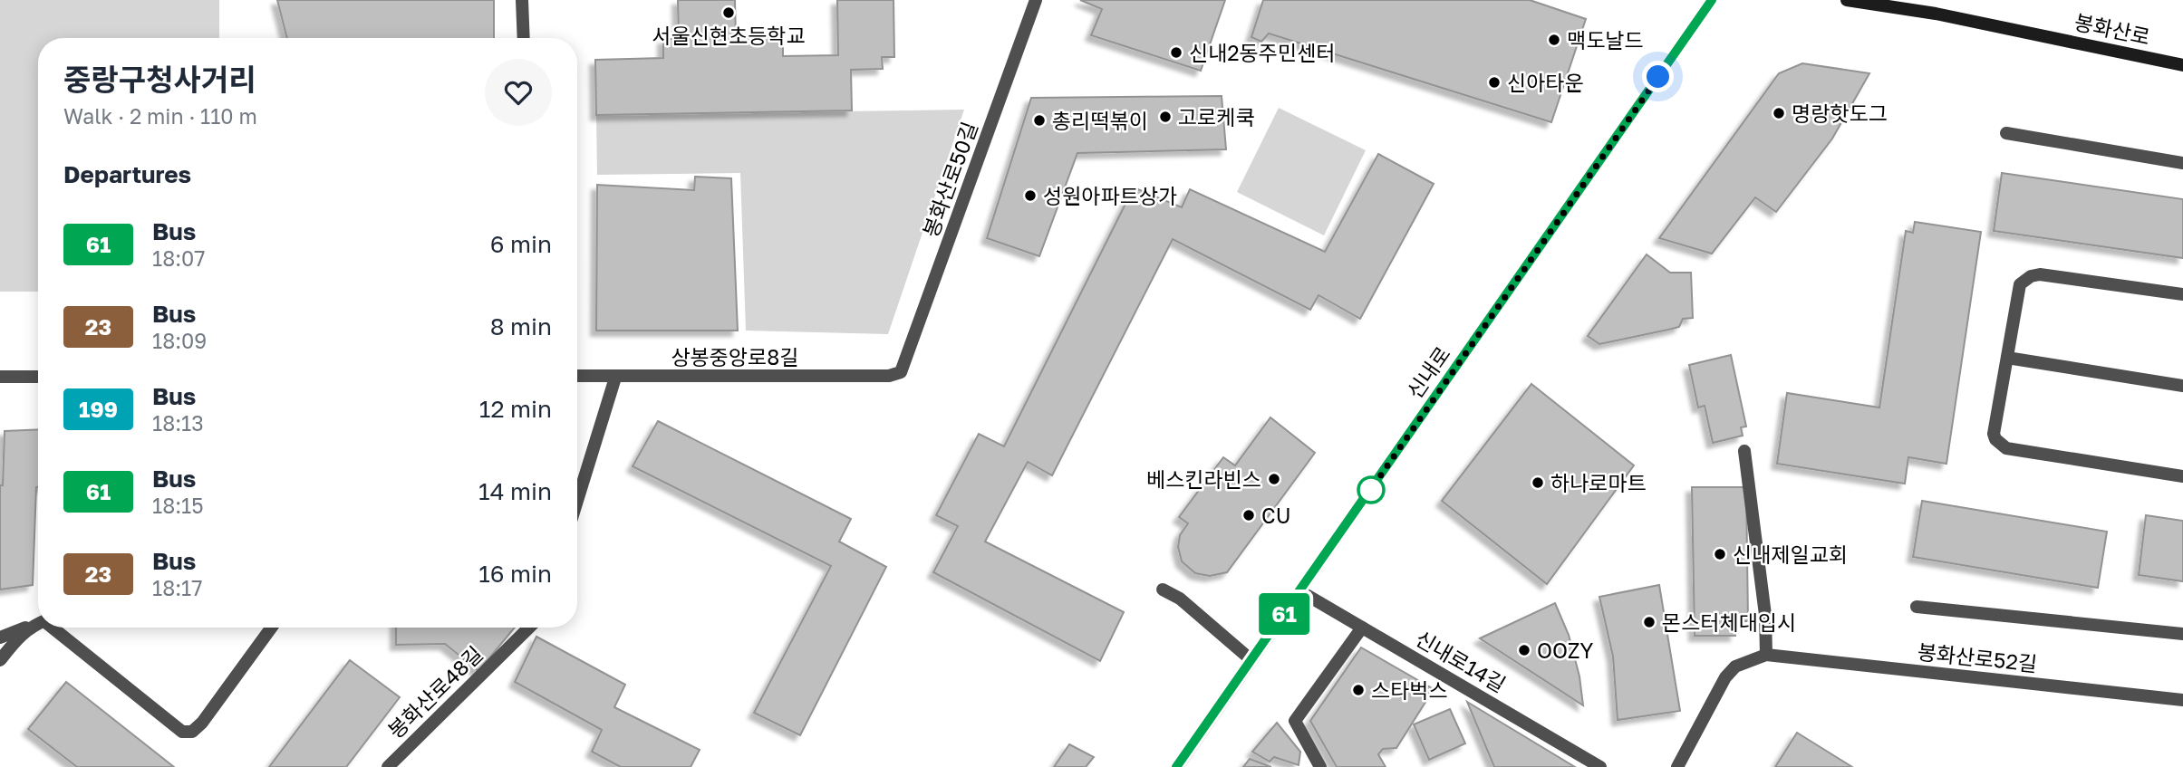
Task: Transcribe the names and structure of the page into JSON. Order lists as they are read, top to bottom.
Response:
{
  "streets": {
    "main road": ["봉화산로", "신내로"],
    "street": [
      "봉화산로50길",
      "상봉중앙로8길",
      "봉화산로52길",
      "신내로14길",
      "봉화산로48길"
    ]
  },
  "crossings": [
    ["봉화산로50길", "상봉중앙로8길"],
    ["신내로", "신내로14길"]
  ],
  "places": [
    "서울신현초등학교",
    "맥도날드",
    "신내2동주민센터",
    "신아타운",
    "명랑핫도그",
    "고로케쿡",
    "총리떡볶이",
    "성원아파트상가",
    "베스킨라빈스",
    "하나로마트",
    "CU",
    "신내제일교회",
    "몬스터체대입시",
    "OOZY",
    "스타벅스"
  ],
  "lines": ["bus line 61"],
  "page": {
    "on_map": "61",
    "heading": [
      ["중랑구청사거리", "Walk · 2 min · 110 m"],
      "Departures"
    ],
    "list": [
      {
        "mark": "61",
        "name": "Bus",
        "note": "18:07",
        "value": "6 min"
      },
      {
        "mark": "23",
        "name": "Bus",
        "note": "18:09",
        "value": "8 min"
      },
      {
        "mark": "199",
        "name": "Bus",
        "note": "18:13",
        "value": "12 min"
      },
      {
        "mark": "61",
        "name": "Bus",
        "note": "18:15",
        "value": "14 min"
      },
      {
        "mark": "23",
        "name": "Bus",
        "note": "18:17",
        "value": "16 min"
      }
    ]
  }
}
